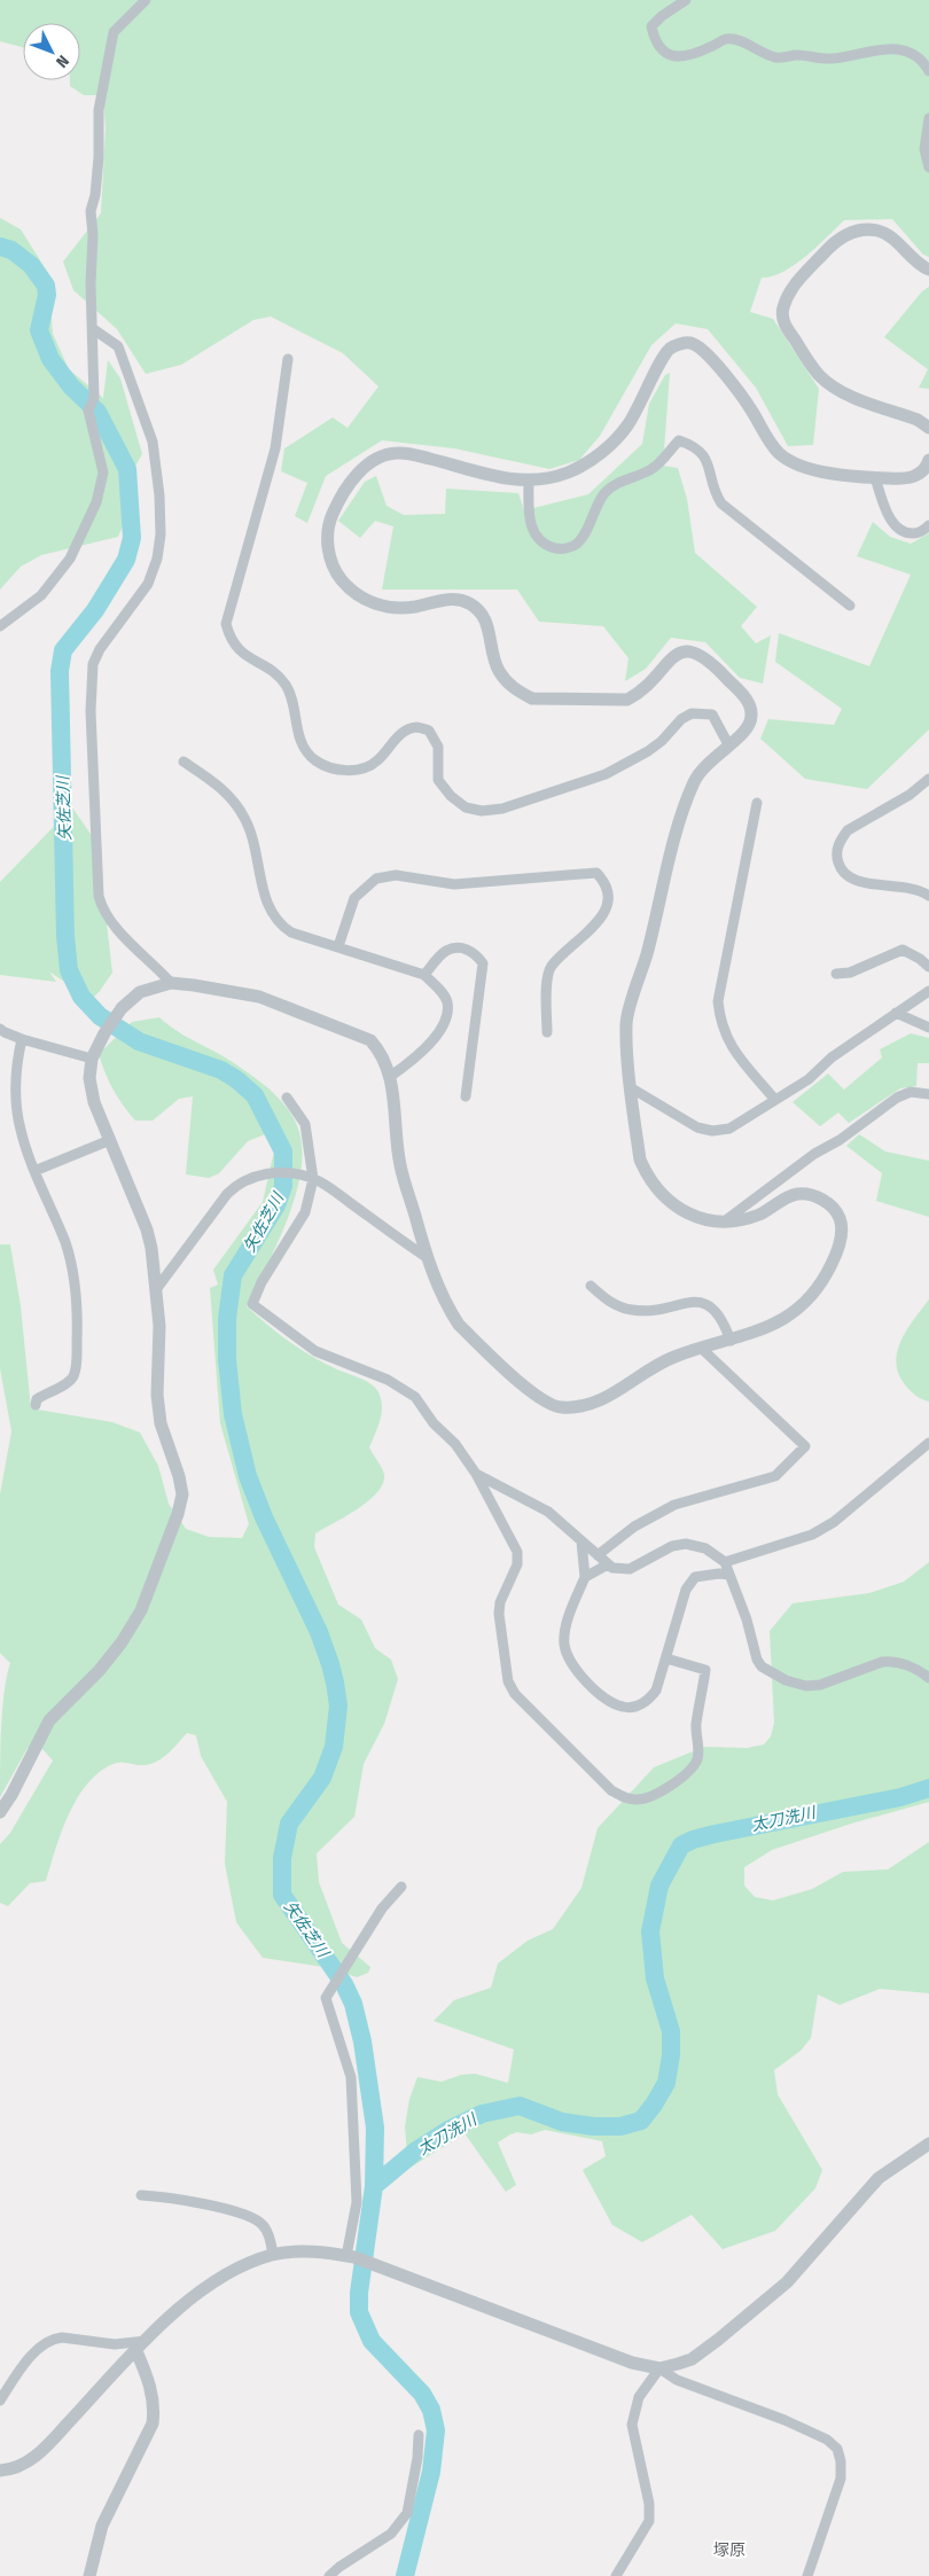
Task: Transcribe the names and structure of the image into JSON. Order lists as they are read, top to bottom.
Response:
{
  "districts": ["塚原"],
  "water": ["矢佐芝川", "太刀洗川"],
  "north": "bottom right"
}
